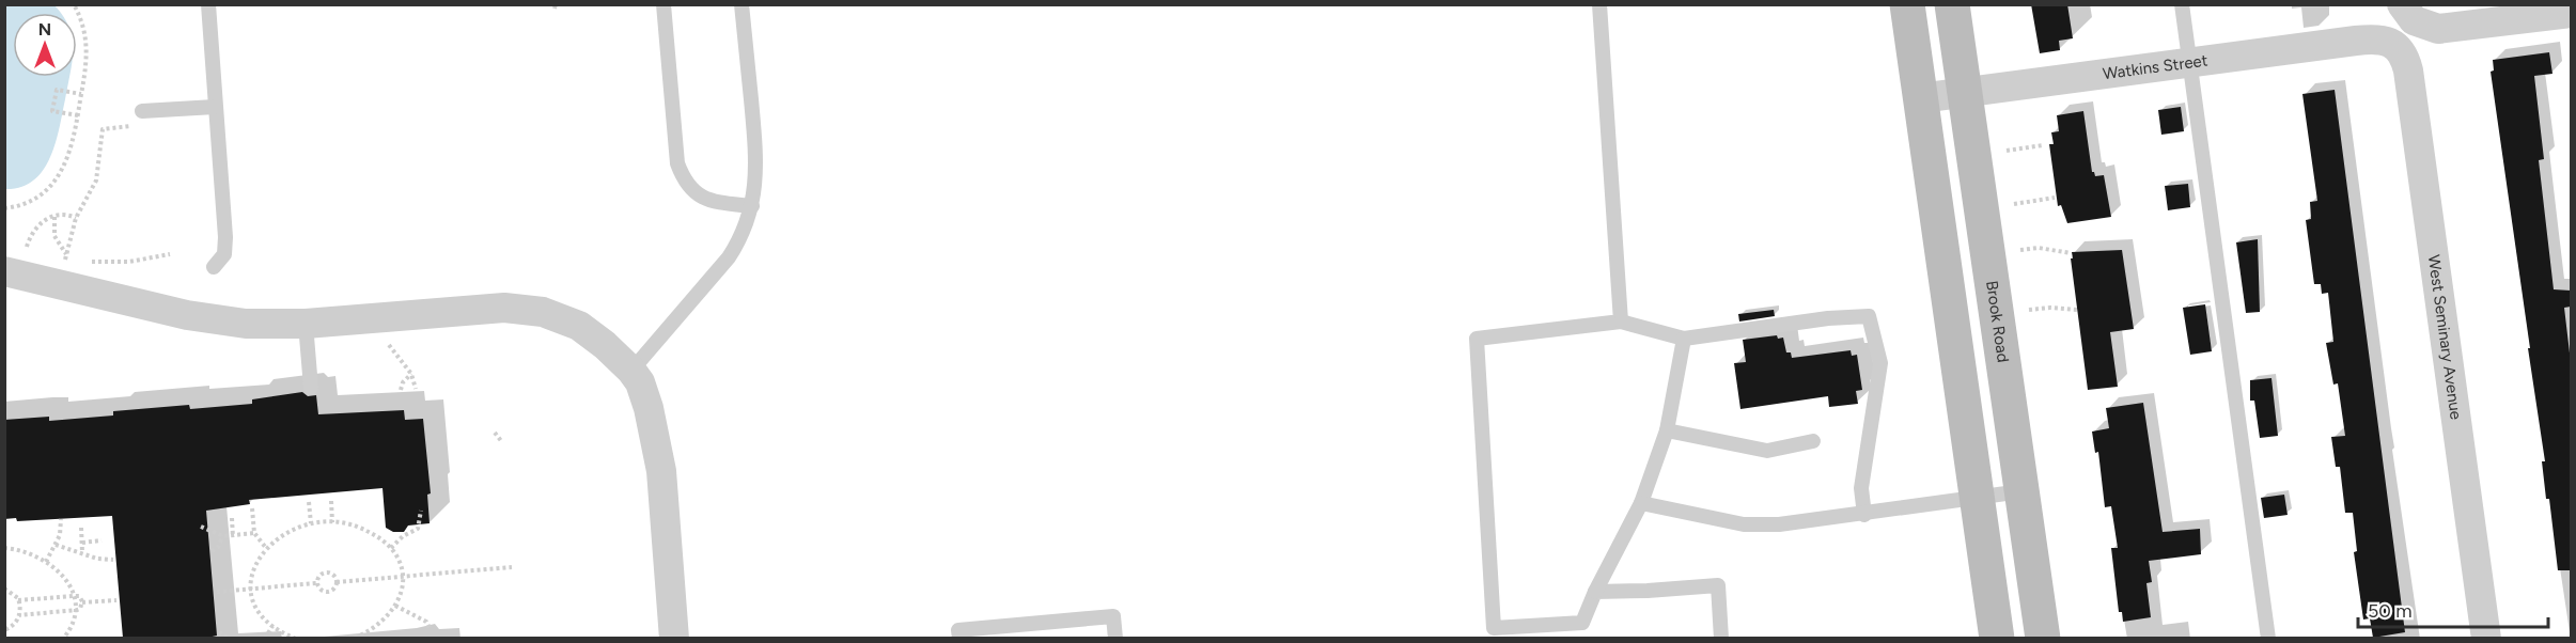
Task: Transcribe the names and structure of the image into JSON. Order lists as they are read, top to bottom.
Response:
{
  "streets": {
    "main road": ["Brook Road"],
    "street": ["Watkins Street", "West Seminary Avenue"]
  },
  "crossings": [
    ["Watkins Street", "Brook Road"],
    ["Watkins Street", "West Seminary Avenue"]
  ],
  "scale_bar": "50 m",
  "north": "top"
}
